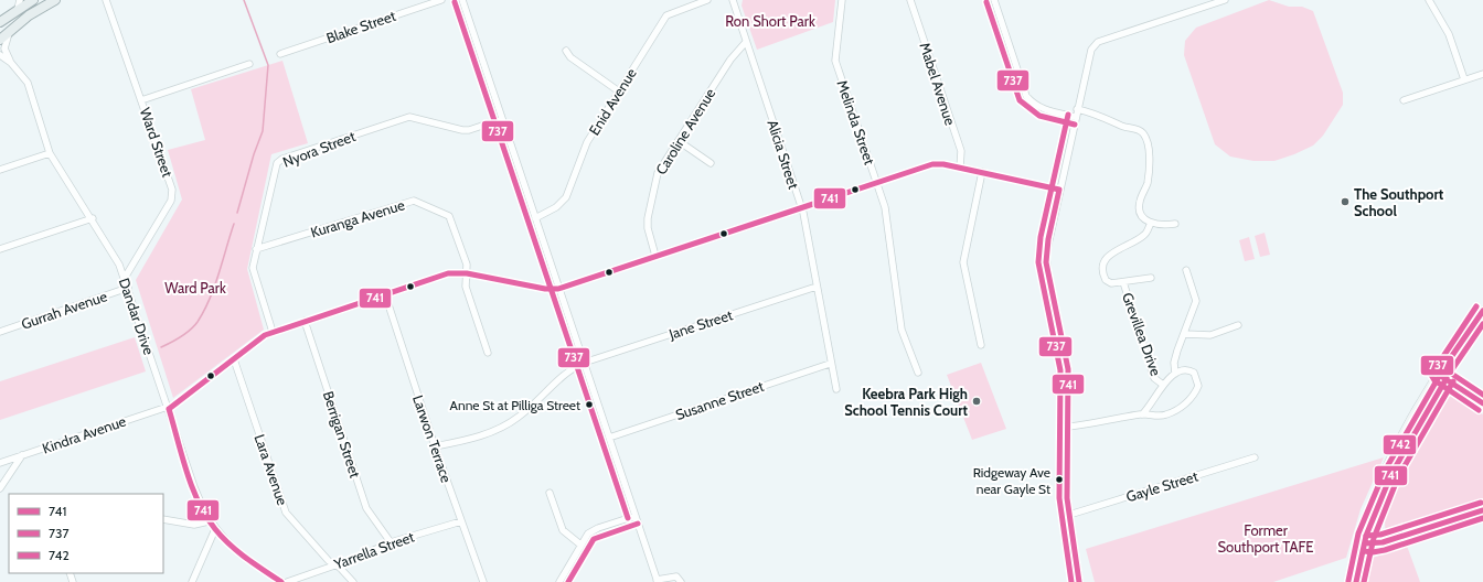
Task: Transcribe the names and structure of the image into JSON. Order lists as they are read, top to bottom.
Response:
{
  "streets": {
    "street": [
      "Blake Street",
      "Mabel Avenue",
      "Enid Avenue",
      "Melinda Street",
      "Caroline Avenue",
      "Ward Street",
      "Nyora Street",
      "Alicia Street",
      "Kuranga Avenue",
      "Gurrah Avenue",
      "Dandar Drive",
      "Jane Street",
      "Grevillea Drive",
      "Susanne Street",
      "Kindra Avenue",
      "Berrigan Street",
      "Larwon Terrace",
      "Lara Avenue",
      "Gayle Street",
      "Yarrella Street"
    ]
  },
  "crossings": [
    ["Caroline Avenue", "Alicia Street"],
    ["Ward Street", "Dandar Drive"],
    ["Nyora Street", "Kuranga Avenue"],
    ["Nyora Street", "Kindra Avenue"],
    ["Alicia Street", "Jane Street"],
    ["Alicia Street", "Susanne Street"],
    ["Kuranga Avenue", "Kindra Avenue"],
    ["Gurrah Avenue", "Dandar Drive"],
    ["Dandar Drive", "Kindra Avenue"],
    ["Jane Street", "Larwon Terrace"],
    ["Kindra Avenue", "Berrigan Street"],
    ["Kindra Avenue", "Larwon Terrace"],
    ["Kindra Avenue", "Lara Avenue"],
    ["Berrigan Street", "Yarrella Street"],
    ["Larwon Terrace", "Yarrella Street"],
    ["Lara Avenue", "Yarrella Street"]
  ],
  "parks": ["Ron Short Park", "Ward Park", "Former Southport TAFE"],
  "places": [
    "The Southport School",
    "Keebra Park High School Tennis Court",
    "Anne St at Pilliga Street",
    "Ridgeway Ave near Gayle St"
  ],
  "lines": ["transit line 737", "transit line 741", "transit line 742"],
  "legend": ["741", "737", "742"]
}
